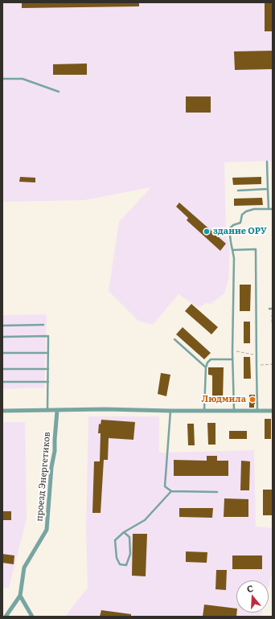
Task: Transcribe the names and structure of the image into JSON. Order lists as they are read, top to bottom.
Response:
{
  "streets": {
    "street": ["проезд Энергетиков"]
  },
  "places": ["здание ОРУ", "Людмила"],
  "north": "top"
}
